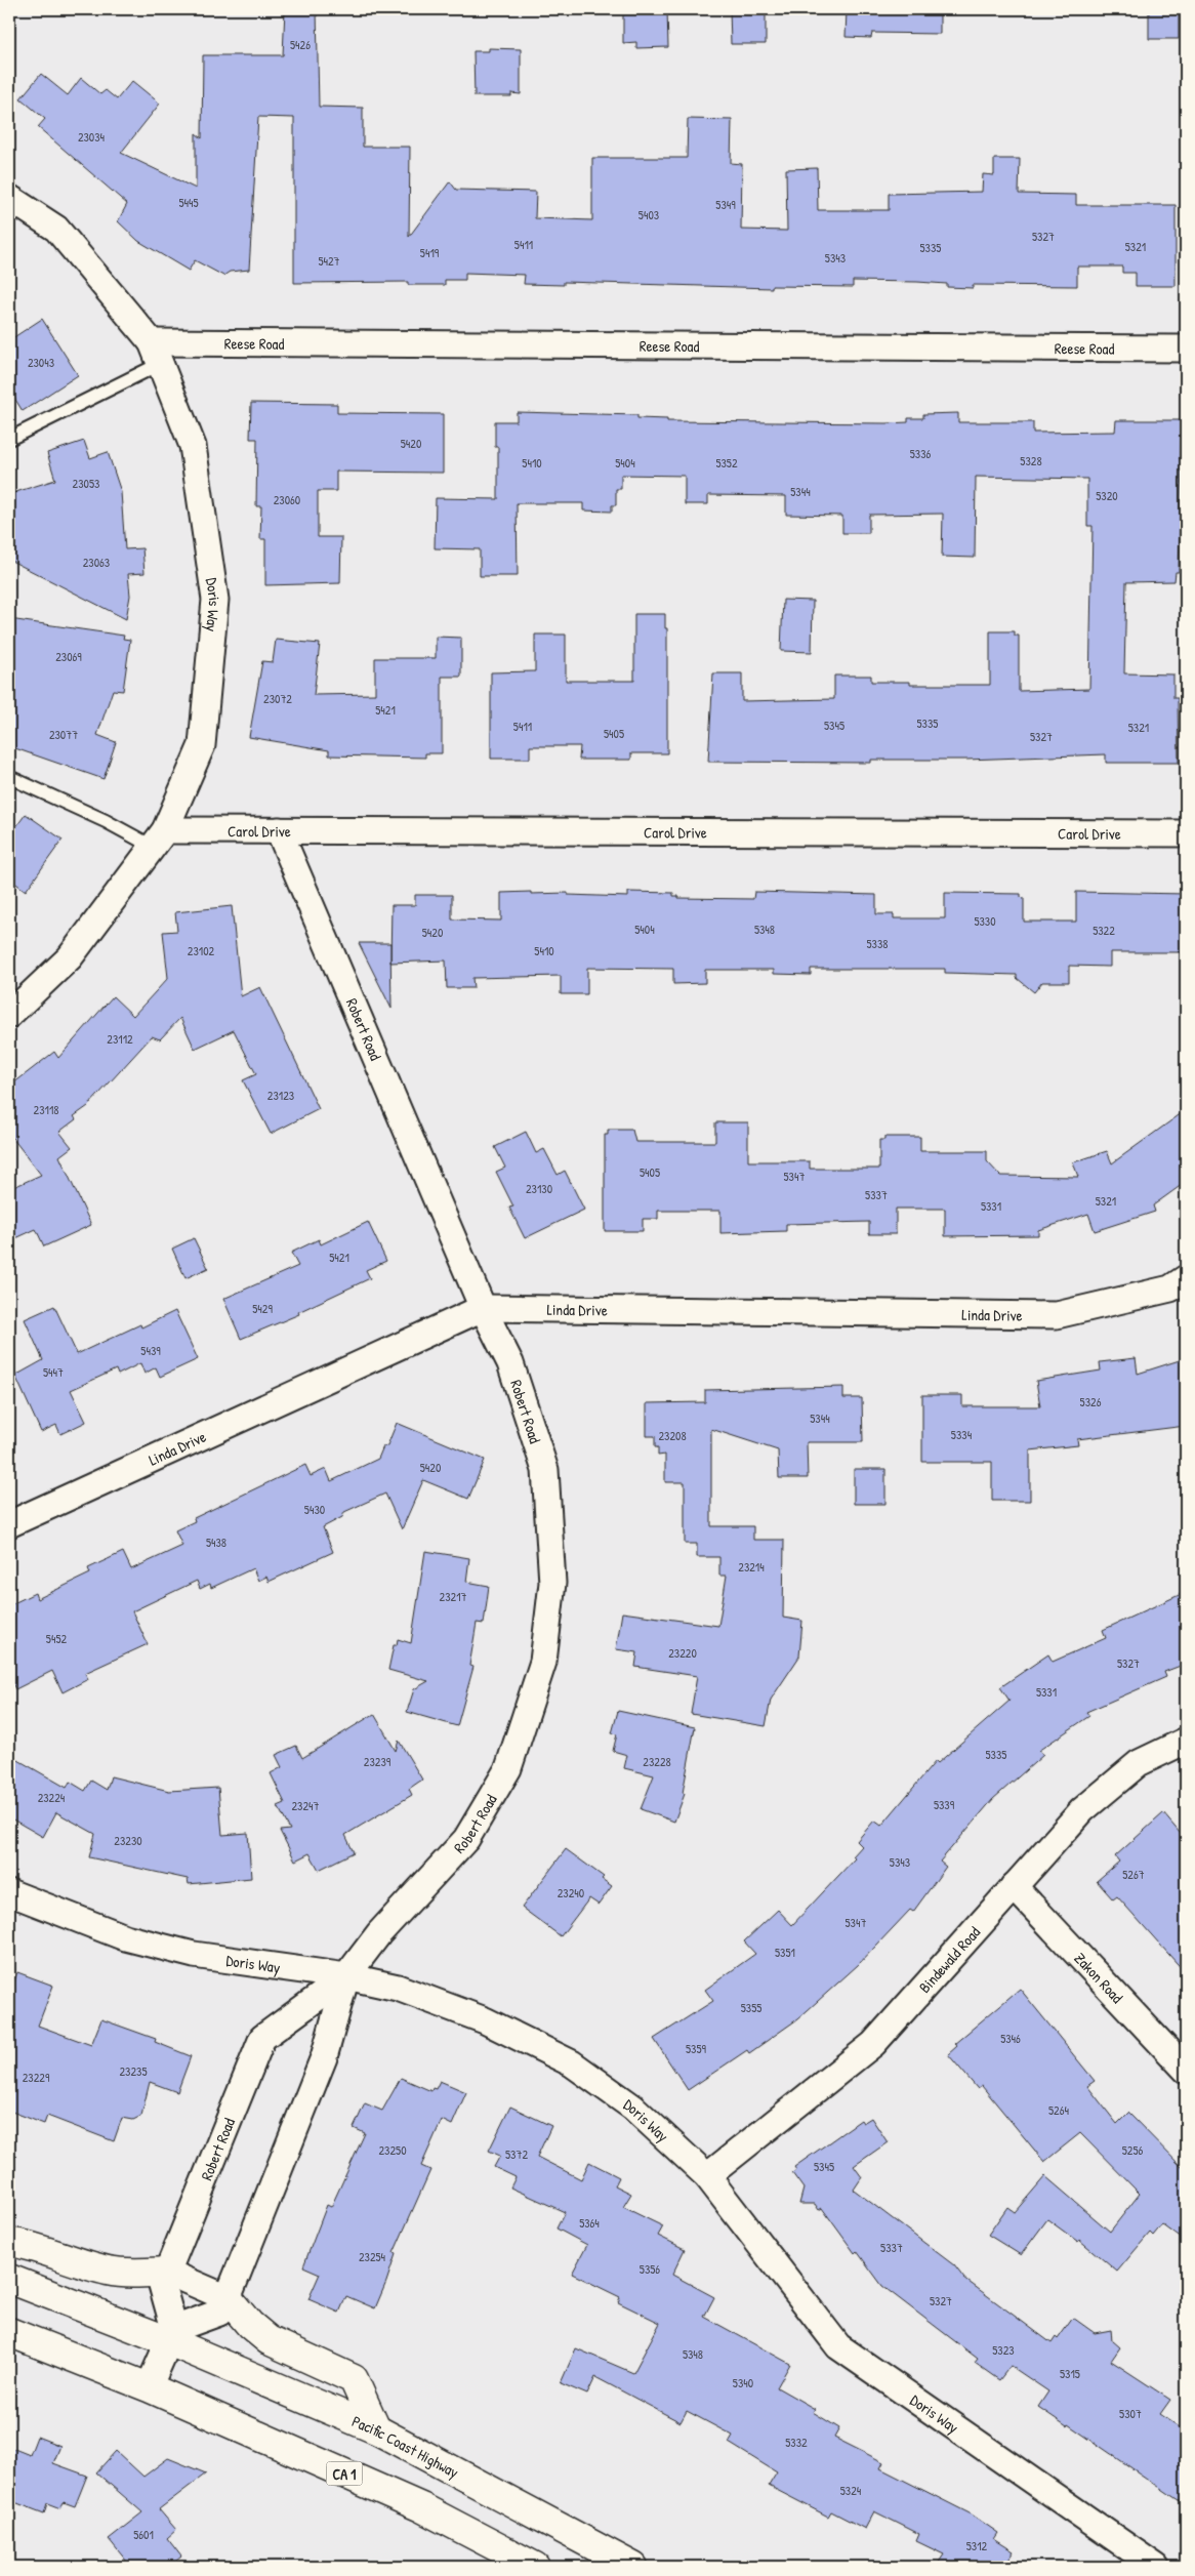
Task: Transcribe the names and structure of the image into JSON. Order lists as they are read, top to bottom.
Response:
{
  "streets": {
    "highway": ["Pacific Coast Highway", "CA 1"],
    "street": [
      "Reese Road",
      "Doris Way",
      "Carol Drive",
      "Robert Road",
      "Linda Drive",
      "Bindewald Road",
      "Zakon Road"
    ]
  },
  "crossings": [
    ["Reese Road", "Doris Way"],
    ["Doris Way", "Carol Drive"],
    ["Doris Way", "Robert Road"],
    ["Doris Way", "Bindewald Road"],
    ["Carol Drive", "Robert Road"],
    ["Robert Road", "Linda Drive"],
    ["Robert Road", "Pacific Coast Highway"],
    ["Bindewald Road", "Zakon Road"]
  ],
  "house_numbers": [
    "5426",
    "23034",
    "5445",
    "5349",
    "5403",
    "5327",
    "5411",
    "5321",
    "5335",
    "5419",
    "5343",
    "5427",
    "23043",
    "5420",
    "5336",
    "5328",
    "5410",
    "5404",
    "5352",
    "23053",
    "5344",
    "5320",
    "23060",
    "23063",
    "23069",
    "23072",
    "5421",
    "5335",
    "5345",
    "5411",
    "5321",
    "5405",
    "23077",
    "5327",
    "5330",
    "5404",
    "5348",
    "5322",
    "5420",
    "5338",
    "23102",
    "5410",
    "23112",
    "23123",
    "23118",
    "5405",
    "5347",
    "23130",
    "5337",
    "5321",
    "5331",
    "5421",
    "5429",
    "5439",
    "5447",
    "5326",
    "5344",
    "5334",
    "23208",
    "5420",
    "5430",
    "5438",
    "23214",
    "23217",
    "5452",
    "23220",
    "5327",
    "5331",
    "5335",
    "23239",
    "23228",
    "23224",
    "5339",
    "23247",
    "23230",
    "5343",
    "5267",
    "23240",
    "5347",
    "5351",
    "5355",
    "5346",
    "5359",
    "23235",
    "23229",
    "5264",
    "23250",
    "5256",
    "5372",
    "5345",
    "5364",
    "5337",
    "23254",
    "5356",
    "5327",
    "5323",
    "5348",
    "5315",
    "5340",
    "5307",
    "5332",
    "5324",
    "5601",
    "5312"
  ]
}
